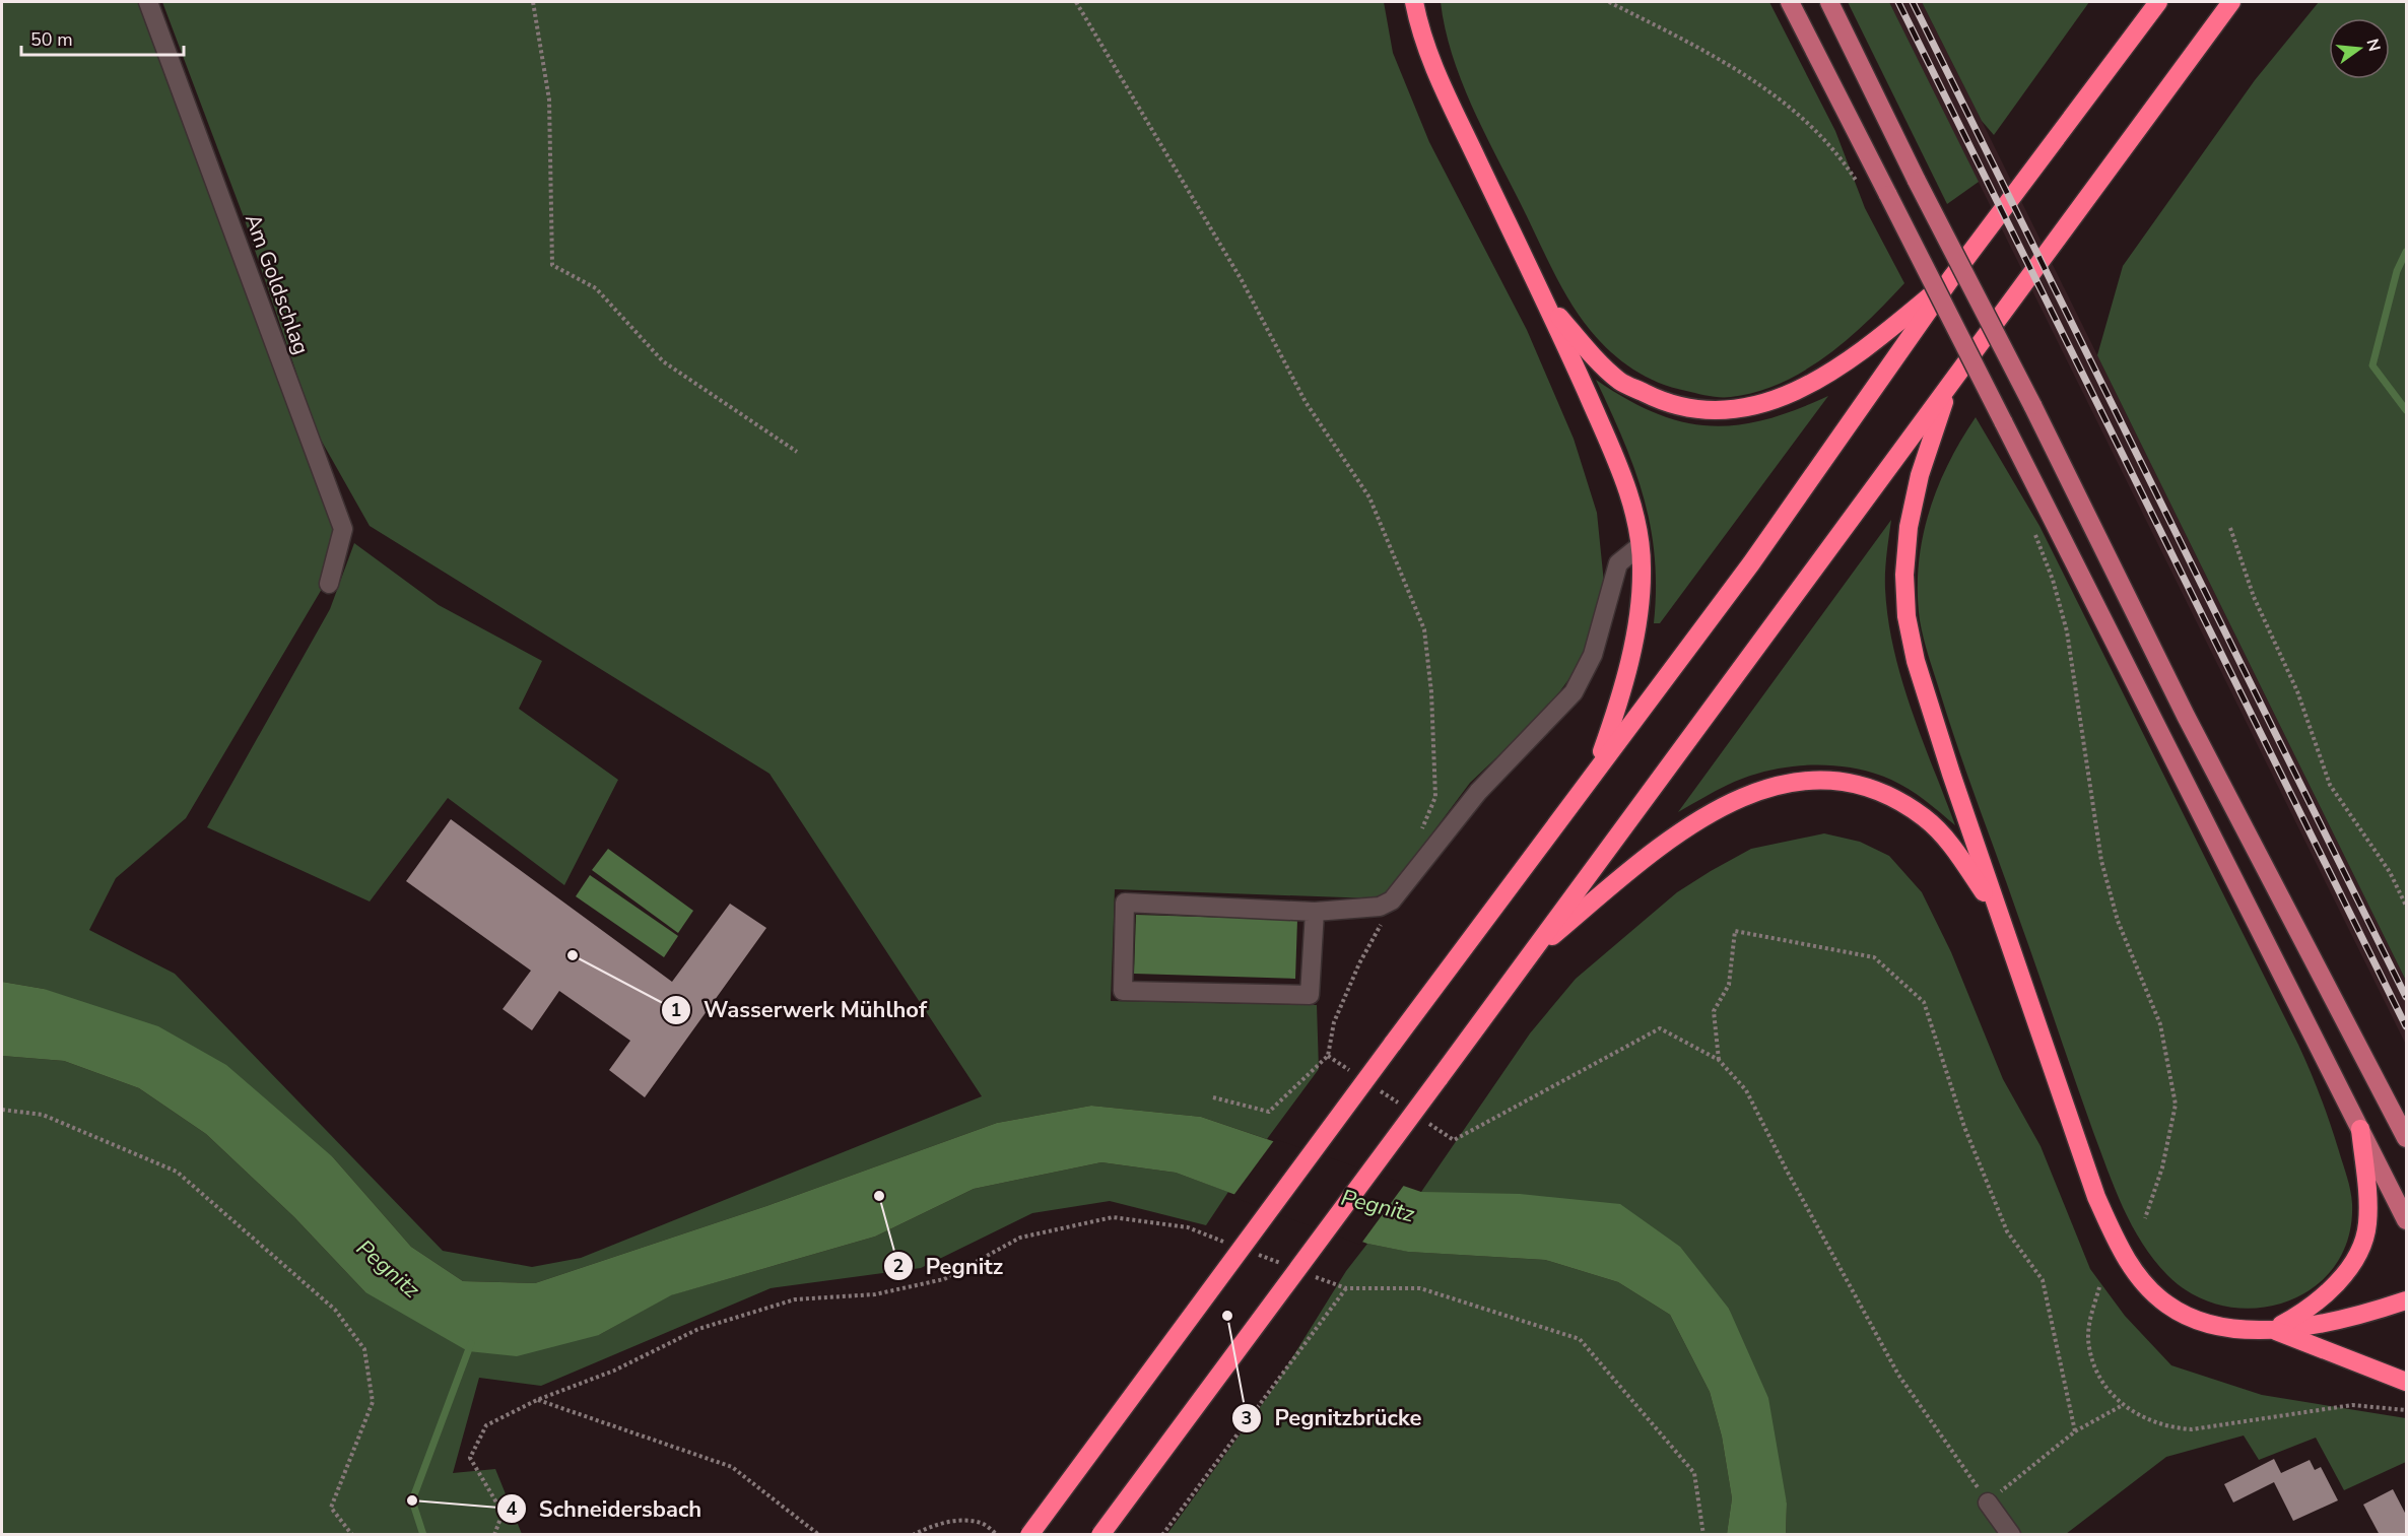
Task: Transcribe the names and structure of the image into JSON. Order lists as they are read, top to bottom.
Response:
{
  "streets": {
    "street": ["Am Goldschlag"]
  },
  "water": ["Pegnitz"],
  "places": [
    "Wasserwerk Mühlhof",
    "Pegnitz",
    "Pegnitzbrücke",
    "Schneidersbach"
  ],
  "scale_bar": "50 m",
  "north": "right"
}
